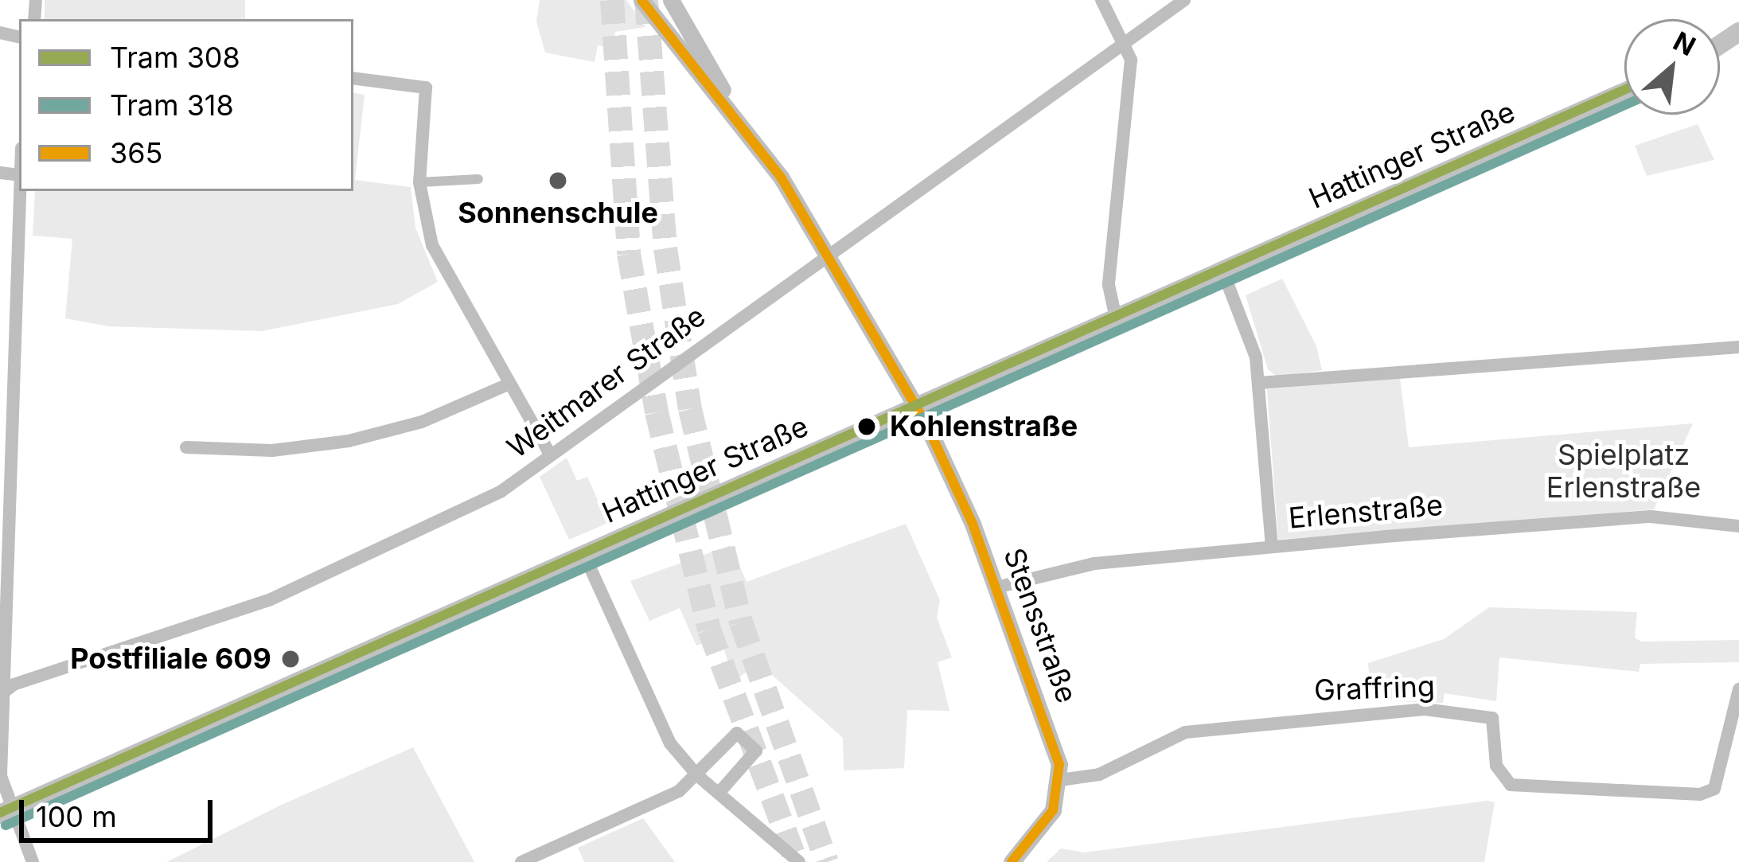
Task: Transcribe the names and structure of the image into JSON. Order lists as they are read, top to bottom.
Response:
{
  "streets": {
    "main road": ["Hattinger Straße"],
    "street": [
      "Weitmarer Straße",
      "Erlenstraße",
      "Stensstraße",
      "Graffring"
    ]
  },
  "crossings": [
    ["Hattinger Straße", "Stensstraße"],
    ["Erlenstraße", "Stensstraße"],
    ["Stensstraße", "Graffring"]
  ],
  "parks": ["Spielplatz Erlenstraße"],
  "places": ["Sonnenschule", "Kohlenstraße", "Postfiliale 609"],
  "lines": ["transit line 365", "tram line 308", "tram line 318"],
  "legend": ["Tram 308", "Tram 318", "365"],
  "scale_bar": "100 m",
  "north": "top right"
}
